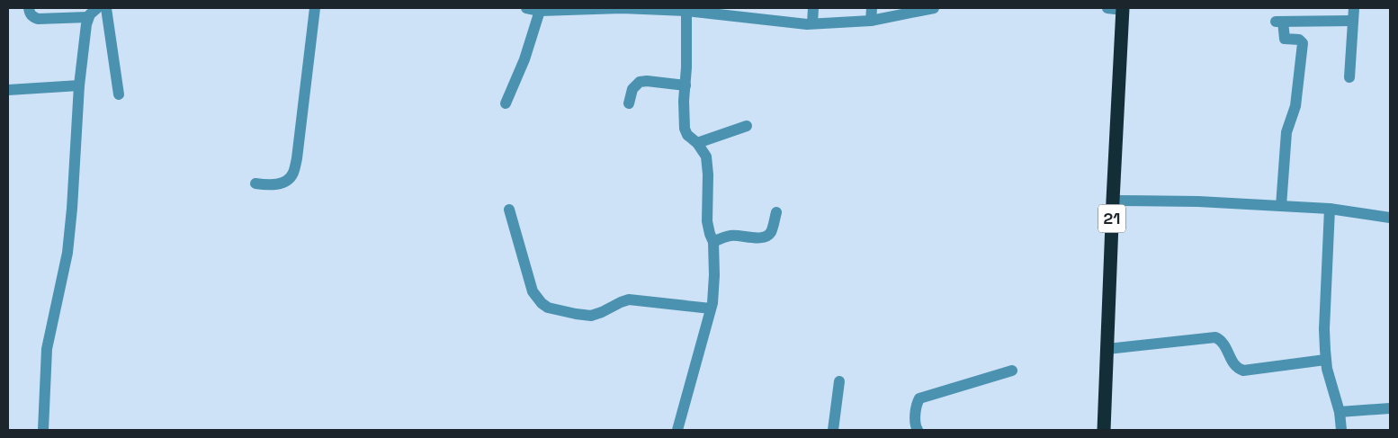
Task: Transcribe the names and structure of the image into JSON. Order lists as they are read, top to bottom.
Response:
{
  "streets": {
    "highway": ["21"]
  }
}
